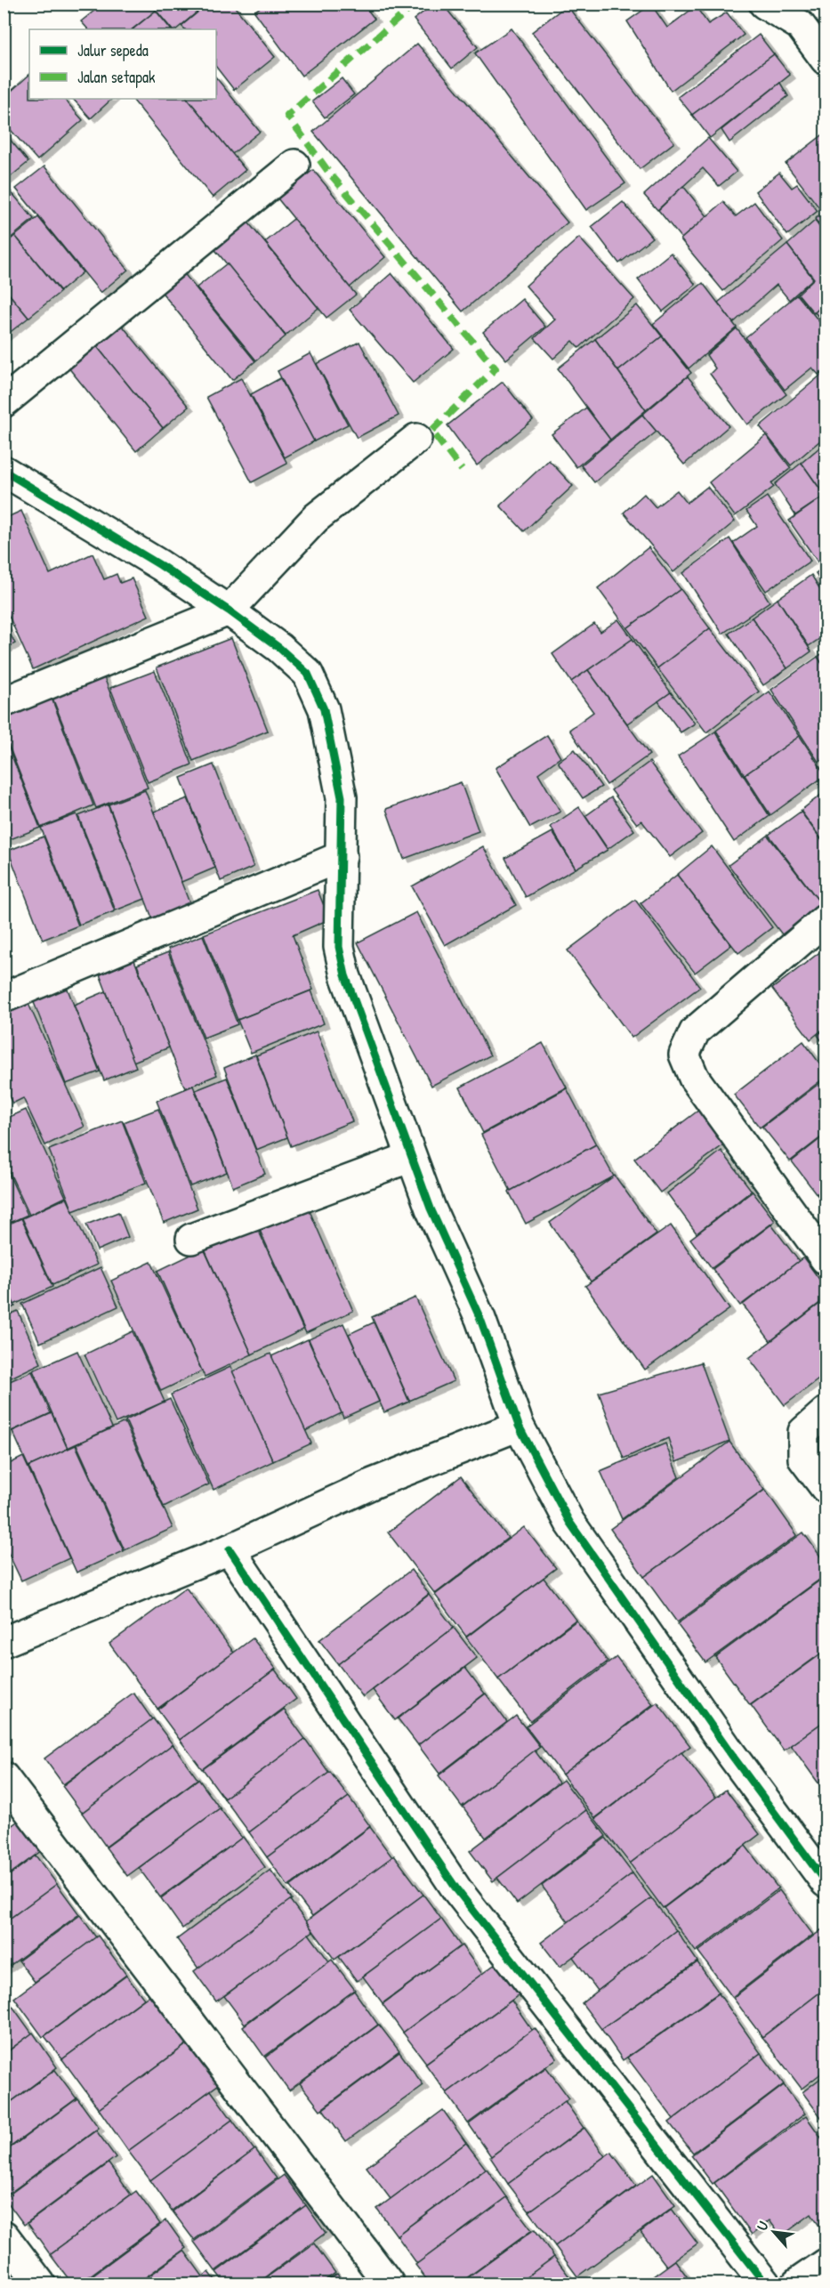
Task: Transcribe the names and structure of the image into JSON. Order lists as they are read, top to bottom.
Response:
{
  "legend": ["Jalur sepeda", "Jalan setapak"],
  "north": "top left"
}
